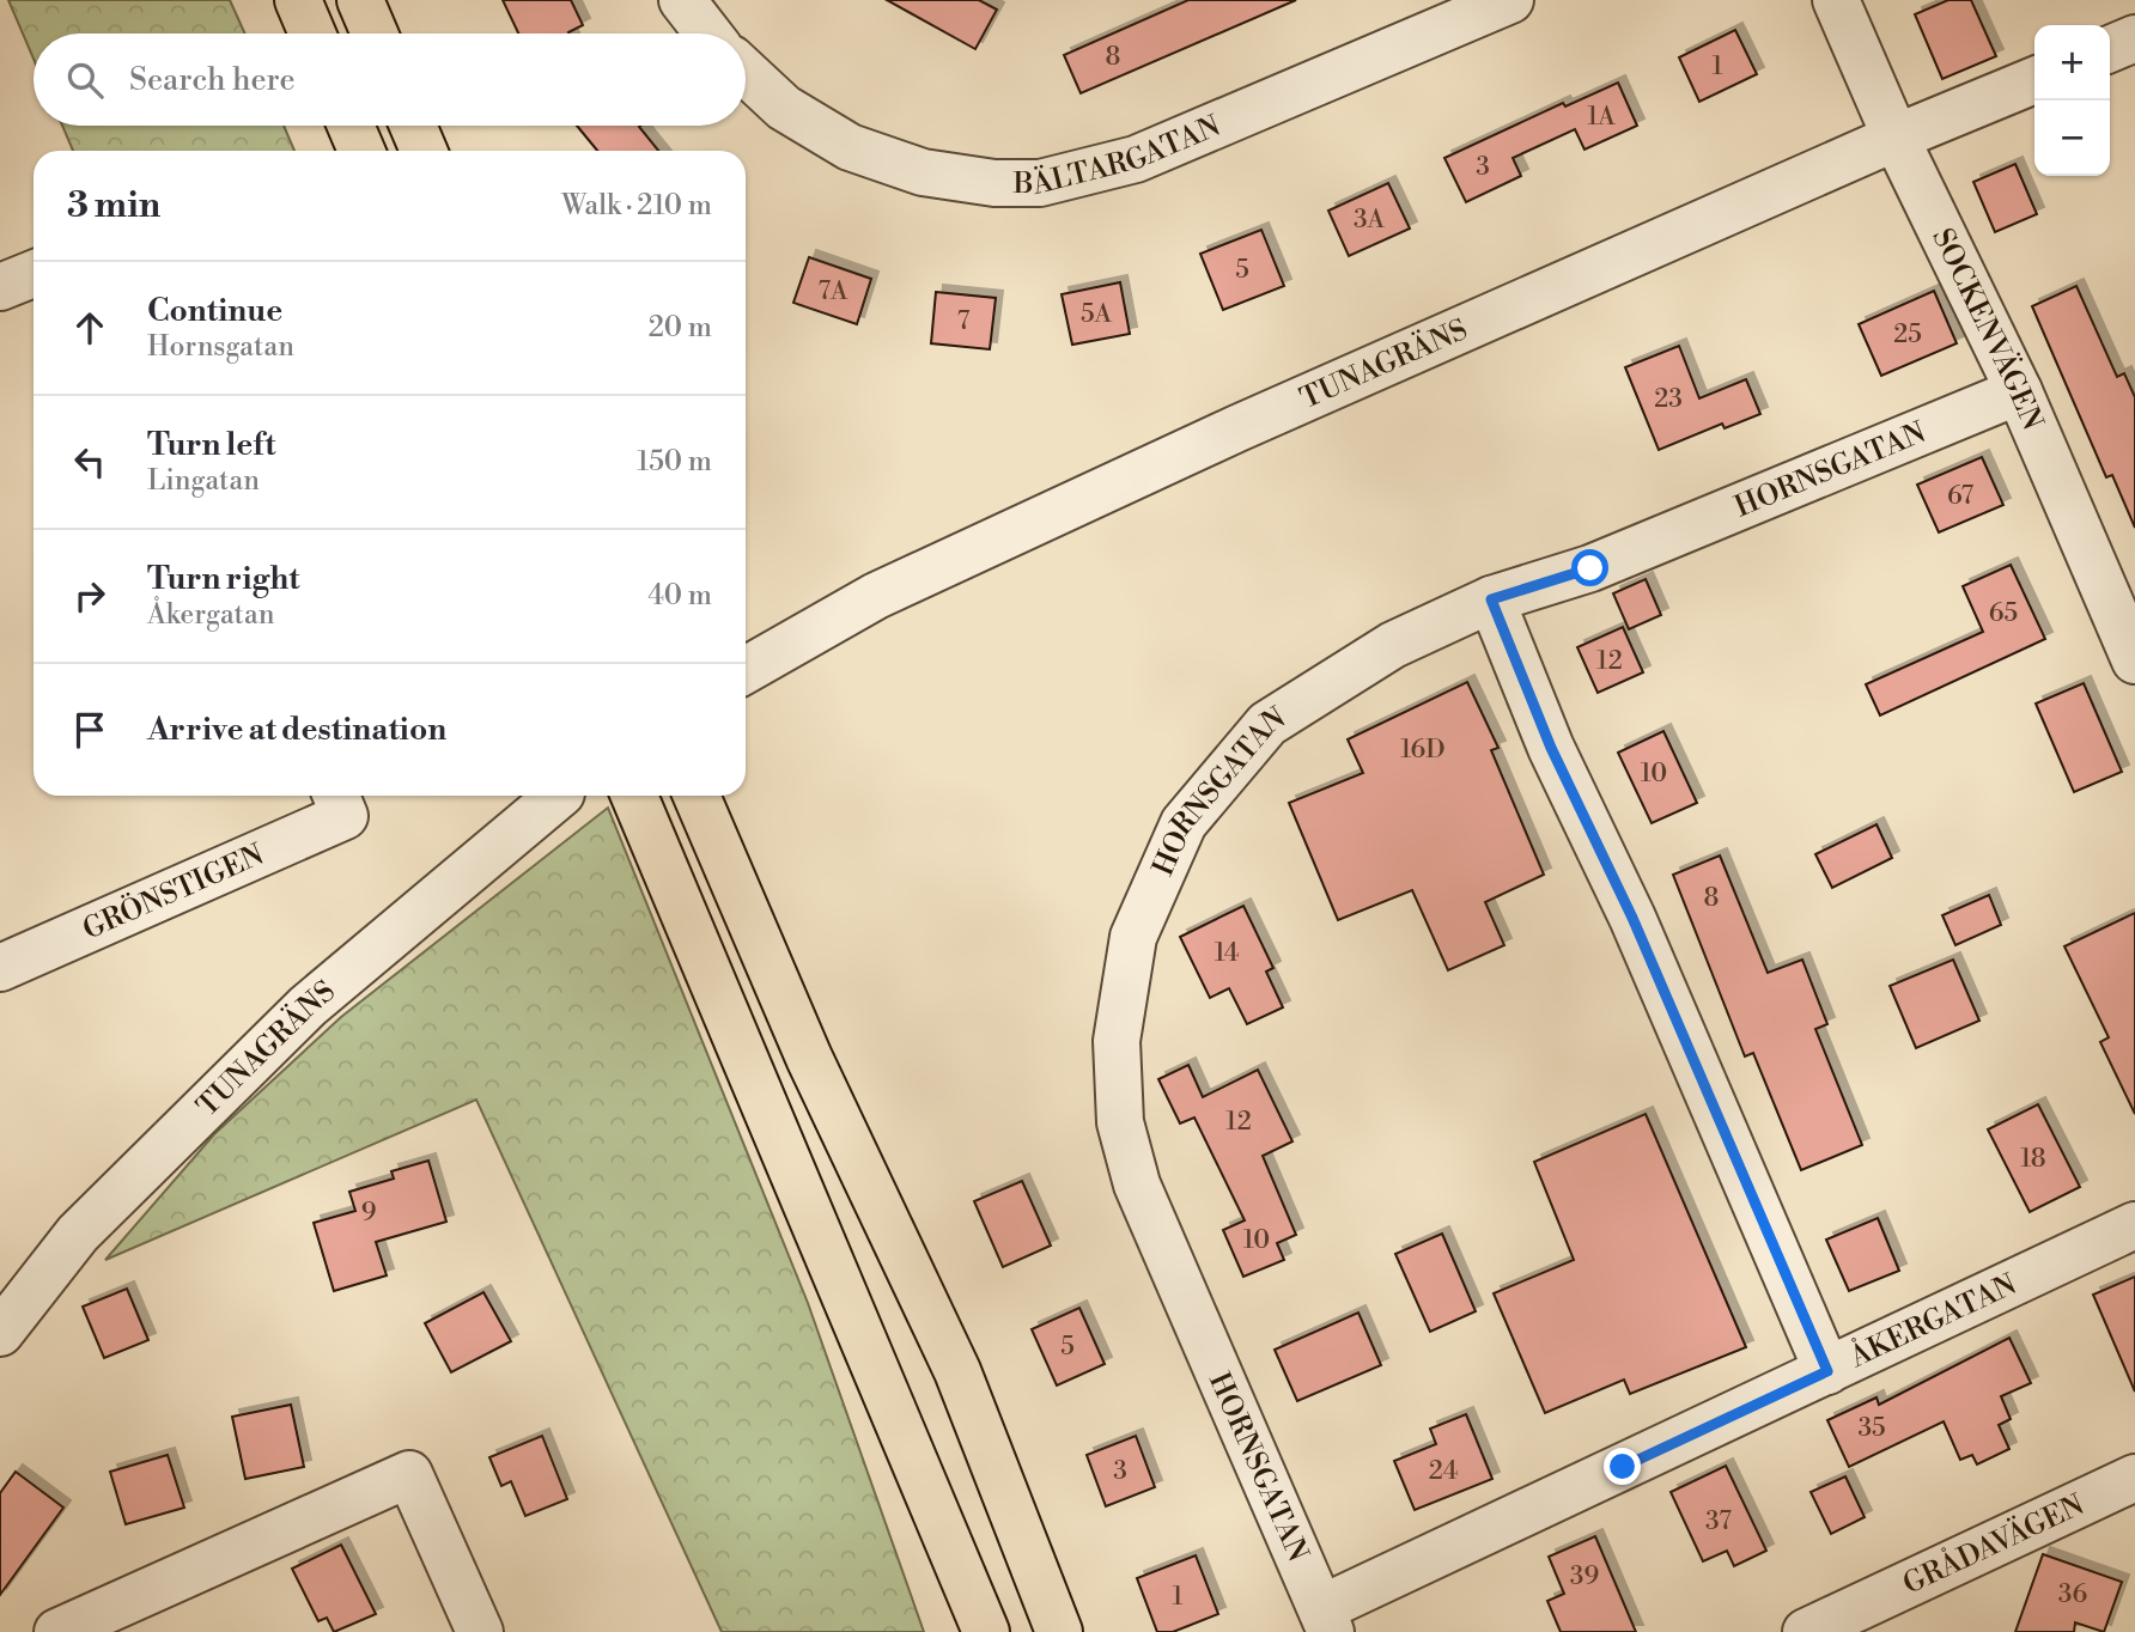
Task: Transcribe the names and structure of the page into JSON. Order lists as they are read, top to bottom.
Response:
{
  "streets": {
    "street": [
      "BÄLTARGATAN",
      "SOCKENVÄGEN",
      "TUNAGRÄNS",
      "HORNSGATAN",
      "GRÖNSTIGEN",
      "ÅKERGATAN",
      "GRÅDAVÄGEN"
    ]
  },
  "crossings": [
    ["SOCKENVÄGEN", "TUNAGRÄNS"],
    ["SOCKENVÄGEN", "HORNSGATAN"],
    ["HORNSGATAN", "ÅKERGATAN"]
  ],
  "house_numbers": [
    "8",
    "1",
    "1A",
    "3",
    "3A",
    "5",
    "7A",
    "5A",
    "7",
    "25",
    "23",
    "67",
    "65",
    "12",
    "16D",
    "10",
    "8",
    "14",
    "12",
    "18",
    "9",
    "10",
    "5",
    "35",
    "3",
    "24",
    "37",
    "39",
    "36",
    "1"
  ],
  "page": {
    "map_buttons": ["+", "−"],
    "search": "Search here",
    "heading": ["3 min", "Walk · 210 m"],
    "list": [
      ["Continue", "Hornsgatan", "20 m"],
      ["Turn left", "Lingatan", "150 m"],
      ["Turn right", "Åkergatan", "40 m"],
      "Arrive at destination"
    ]
  }
}
